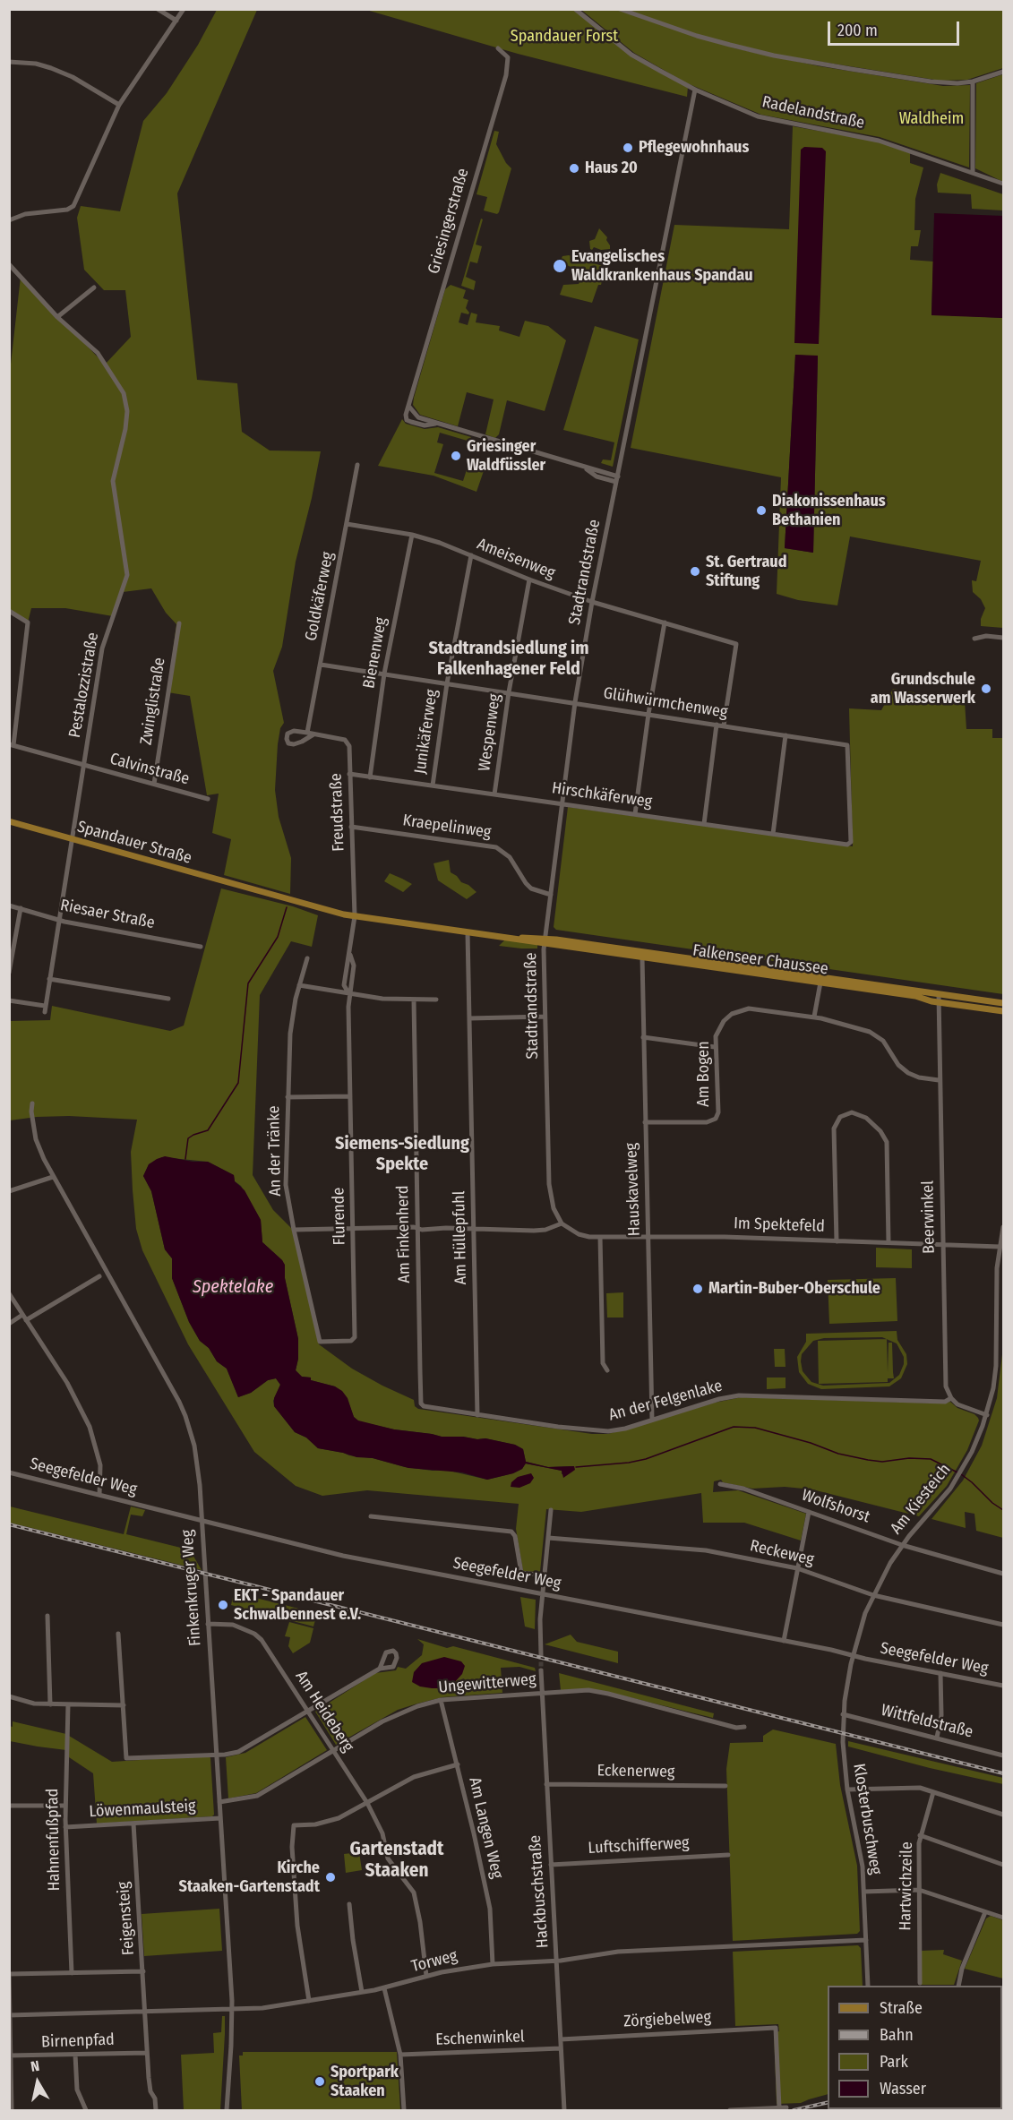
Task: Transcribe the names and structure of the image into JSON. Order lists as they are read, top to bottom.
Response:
{
  "streets": {
    "main road": ["Spandauer Straße", "Falkenseer Chaussee"],
    "street": [
      "Radelandstraße",
      "Griesingerstraße",
      "Ameisenweg",
      "Stadtrandstraße",
      "Goldkäferweg",
      "Bienenweg",
      "Pestalozzistraße",
      "Zwinglistraße",
      "Glühwürmchenweg",
      "Junikäferweg",
      "Wespenweg",
      "Calvinstraße",
      "Hirschkäferweg",
      "Freudstraße",
      "Kraepelinweg",
      "Riesaer Straße",
      "Am Bogen",
      "An der Tränke",
      "Hauskavelweg",
      "Flurende",
      "Beerwinkel",
      "Im Spektefeld",
      "Am Finkenherd",
      "Am Hüllepfuhl",
      "An der Felgenlake",
      "Seegefelder Weg",
      "Am Kiesteich",
      "Wolfshorst",
      "Reckeweg",
      "Finkenkruger Weg",
      "Ungewitterweg",
      "Am Heideberg",
      "Wittfeldstraße",
      "Eckenerweg",
      "Löwenmaulsteig",
      "Klosterbuschweg",
      "Am Langen Weg",
      "Hahnenfußpfad",
      "Luftschifferweg",
      "Hartwichzeile",
      "Hackbuschstraße",
      "Feigensteig",
      "Torweg",
      "Zörgiebelweg",
      "Eschenwinkel",
      "Birnenpfad"
    ]
  },
  "crossings": [
    ["Radelandstraße", "Stadtrandstraße"],
    ["Ameisenweg", "Stadtrandstraße"],
    ["Ameisenweg", "Goldkäferweg"],
    ["Ameisenweg", "Bienenweg"],
    ["Ameisenweg", "Glühwürmchenweg"],
    ["Ameisenweg", "Junikäferweg"],
    ["Ameisenweg", "Wespenweg"],
    ["Stadtrandstraße", "Glühwürmchenweg"],
    ["Stadtrandstraße", "Hirschkäferweg"],
    ["Stadtrandstraße", "Kraepelinweg"],
    ["Stadtrandstraße", "Falkenseer Chaussee"],
    ["Stadtrandstraße", "Im Spektefeld"],
    ["Goldkäferweg", "Glühwürmchenweg"],
    ["Goldkäferweg", "Freudstraße"],
    ["Bienenweg", "Glühwürmchenweg"],
    ["Bienenweg", "Hirschkäferweg"],
    ["Pestalozzistraße", "Calvinstraße"],
    ["Pestalozzistraße", "Spandauer Straße"],
    ["Pestalozzistraße", "Riesaer Straße"],
    ["Zwinglistraße", "Calvinstraße"],
    ["Glühwürmchenweg", "Junikäferweg"],
    ["Glühwürmchenweg", "Wespenweg"],
    ["Glühwürmchenweg", "Hirschkäferweg"],
    ["Junikäferweg", "Hirschkäferweg"],
    ["Wespenweg", "Hirschkäferweg"],
    ["Hirschkäferweg", "Freudstraße"],
    ["Freudstraße", "Kraepelinweg"],
    ["Freudstraße", "Falkenseer Chaussee"],
    ["Freudstraße", "Flurende"],
    ["Spandauer Straße", "Falkenseer Chaussee"],
    ["Falkenseer Chaussee", "Hauskavelweg"],
    ["Falkenseer Chaussee", "Flurende"],
    ["Falkenseer Chaussee", "Beerwinkel"],
    ["Falkenseer Chaussee", "Am Hüllepfuhl"],
    ["Am Bogen", "Hauskavelweg"],
    ["Am Bogen", "Beerwinkel"],
    ["An der Tränke", "Flurende"],
    ["Hauskavelweg", "Im Spektefeld"],
    ["Hauskavelweg", "An der Felgenlake"],
    ["Beerwinkel", "Im Spektefeld"],
    ["Beerwinkel", "An der Felgenlake"],
    ["Im Spektefeld", "Am Kiesteich"],
    ["Am Finkenherd", "An der Felgenlake"],
    ["Am Hüllepfuhl", "An der Felgenlake"],
    ["Seegefelder Weg", "Am Kiesteich"],
    ["Seegefelder Weg", "Finkenkruger Weg"],
    ["Seegefelder Weg", "Klosterbuschweg"],
    ["Am Kiesteich", "Wolfshorst"],
    ["Am Kiesteich", "Reckeweg"],
    ["Am Kiesteich", "Klosterbuschweg"],
    ["Finkenkruger Weg", "Ungewitterweg"],
    ["Finkenkruger Weg", "Am Heideberg"],
    ["Finkenkruger Weg", "Löwenmaulsteig"],
    ["Finkenkruger Weg", "Torweg"],
    ["Ungewitterweg", "Am Heideberg"],
    ["Ungewitterweg", "Am Langen Weg"],
    ["Ungewitterweg", "Hackbuschstraße"],
    ["Am Heideberg", "Torweg"],
    ["Wittfeldstraße", "Klosterbuschweg"],
    ["Eckenerweg", "Hackbuschstraße"],
    ["Löwenmaulsteig", "Hahnenfußpfad"],
    ["Löwenmaulsteig", "Feigensteig"],
    ["Klosterbuschweg", "Torweg"],
    ["Am Langen Weg", "Torweg"],
    ["Luftschifferweg", "Hackbuschstraße"],
    ["Hackbuschstraße", "Torweg"],
    ["Hackbuschstraße", "Zörgiebelweg"],
    ["Hackbuschstraße", "Eschenwinkel"],
    ["Feigensteig", "Torweg"],
    ["Feigensteig", "Birnenpfad"]
  ],
  "districts": ["Stadtrandsiedlung im Falkenhagener Feld", "Siemens-Siedlung Spekte", "Gartenstadt Staaken"],
  "water": ["Spektelake"],
  "parks": ["Spandauer Forst", "Waldheim"],
  "places": [
    "Pflegewohnhaus",
    "Haus 20",
    "Evangelisches Waldkrankenhaus Spandau",
    "Griesinger Waldfüssler",
    "Diakonissenhaus Bethanien",
    "St. Gertraud Stiftung",
    "Grundschule am Wasserwerk",
    "Martin-Buber-Oberschule",
    "EKT - Spandauer Schwalbennest e.V.",
    "Kirche Staaken-Gartenstadt",
    "Sportpark Staaken"
  ],
  "legend": [
    "Straße",
    "Bahn",
    "Park",
    "Wasser"
  ],
  "scale_bar": "200 m",
  "north": "top"
}
